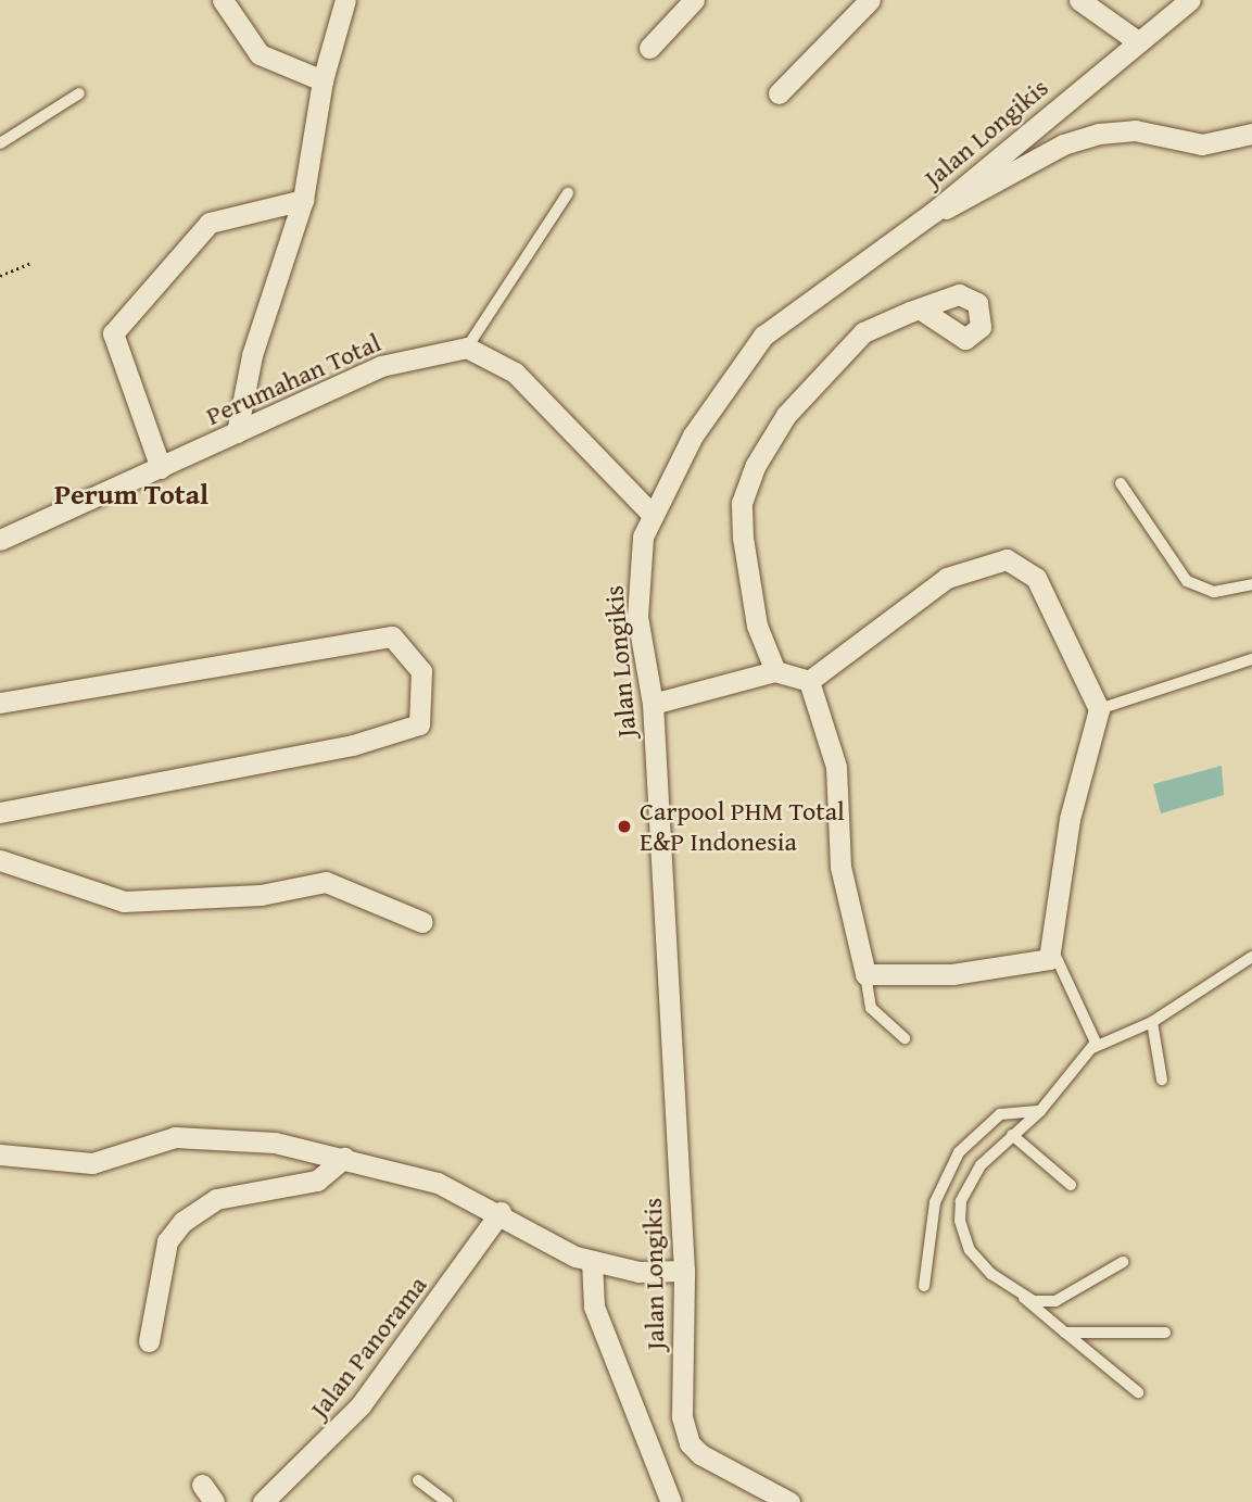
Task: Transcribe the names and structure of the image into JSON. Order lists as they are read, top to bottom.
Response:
{
  "streets": {
    "street": ["Jalan Longikis", "Perumahan Total", "Jalan Panorama"]
  },
  "districts": ["Perum Total"],
  "places": ["Carpool PHM Total E&P Indonesia"]
}
